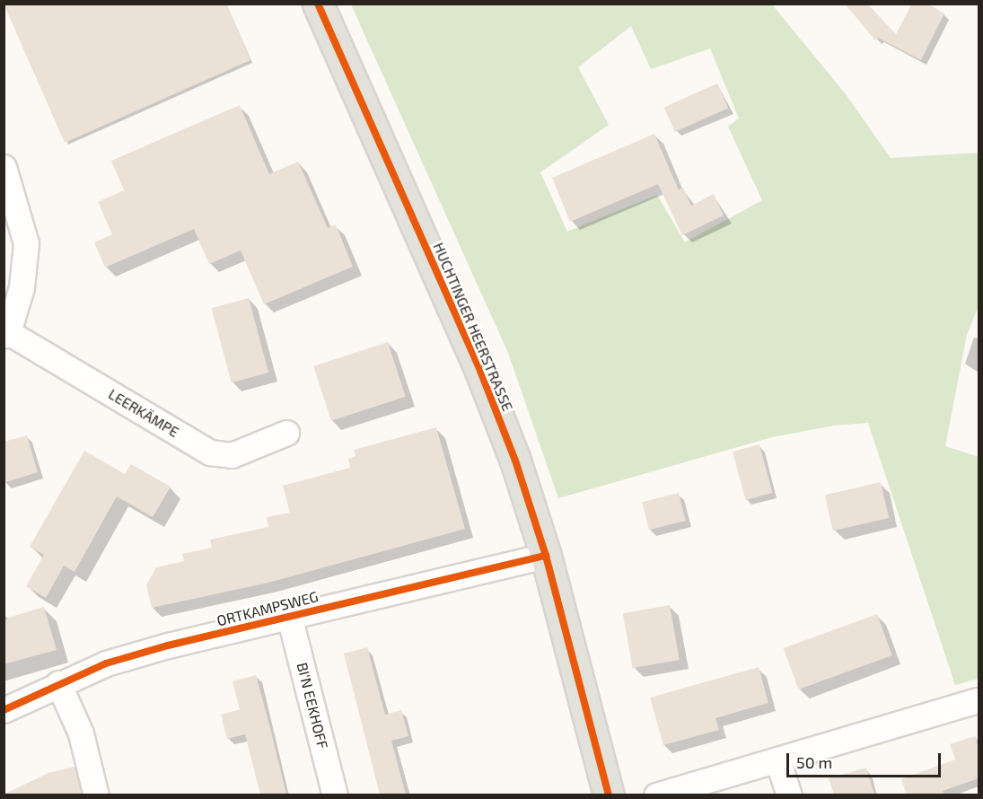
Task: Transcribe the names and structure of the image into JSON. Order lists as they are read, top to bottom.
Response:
{
  "streets": {
    "main road": ["HUCHTINGER HEERSTRASSE"],
    "street": ["LEERKÄMPE", "ORTKAMPSWEG", "BI'N EEKHOFF"]
  },
  "crossings": [
    ["HUCHTINGER HEERSTRASSE", "ORTKAMPSWEG"],
    ["ORTKAMPSWEG", "BI'N EEKHOFF"]
  ],
  "scale_bar": "50 m"
}
